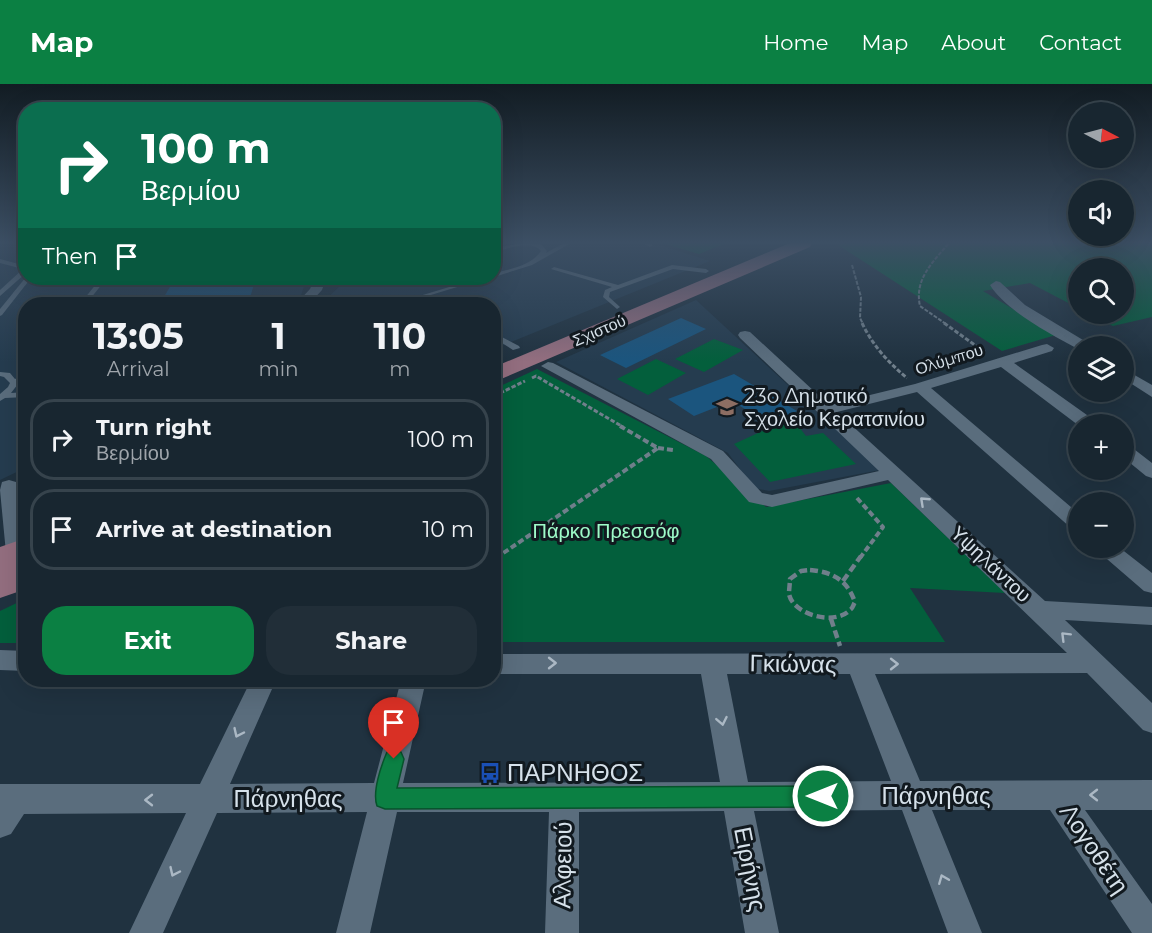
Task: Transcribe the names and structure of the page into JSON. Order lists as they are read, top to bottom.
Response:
{
  "streets": {
    "main road": ["Σχιστού"],
    "street": [
      "Ολύμπου",
      "Υψηλάντου",
      "Γκιώνας",
      "Πάρνηθας",
      "Λογοθέτη",
      "Αλφειού",
      "Ειρήνης"
    ]
  },
  "crossings": [
    ["Ολύμπου", "Υψηλάντου"],
    ["Υψηλάντου", "Γκιώνας"],
    ["Γκιώνας", "Ειρήνης"],
    ["Πάρνηθας", "Λογοθέτη"],
    ["Πάρνηθας", "Αλφειού"],
    ["Πάρνηθας", "Ειρήνης"]
  ],
  "one_way": ["Γκιώνας"],
  "parks": ["Πάρκο Πρεσσόφ"],
  "places": {
    "school or university": ["23o Δημοτικό Σχολείο Κερατσινίου"],
    "bus stop": ["ΠΑΡΝΗΘΟΣ"]
  },
  "north": "right",
  "page": {
    "header": "Map",
    "nav": [
      "Home",
      "Map",
      "About",
      "Contact"
    ],
    "map_buttons": ["+", "−"],
    "turn": ["100 m", "Βερμίου"],
    "then": "Then",
    "eta": [
      "13:05",
      "Arrival",
      "1",
      "min",
      "110",
      "m"
    ],
    "list": [
      {
        "name": "Turn right",
        "note": "Βερμίου",
        "value": "100 m"
      },
      {
        "name": "Arrive at destination",
        "value": "10 m"
      }
    ],
    "buttons": ["Exit", "Share"]
  }
}
